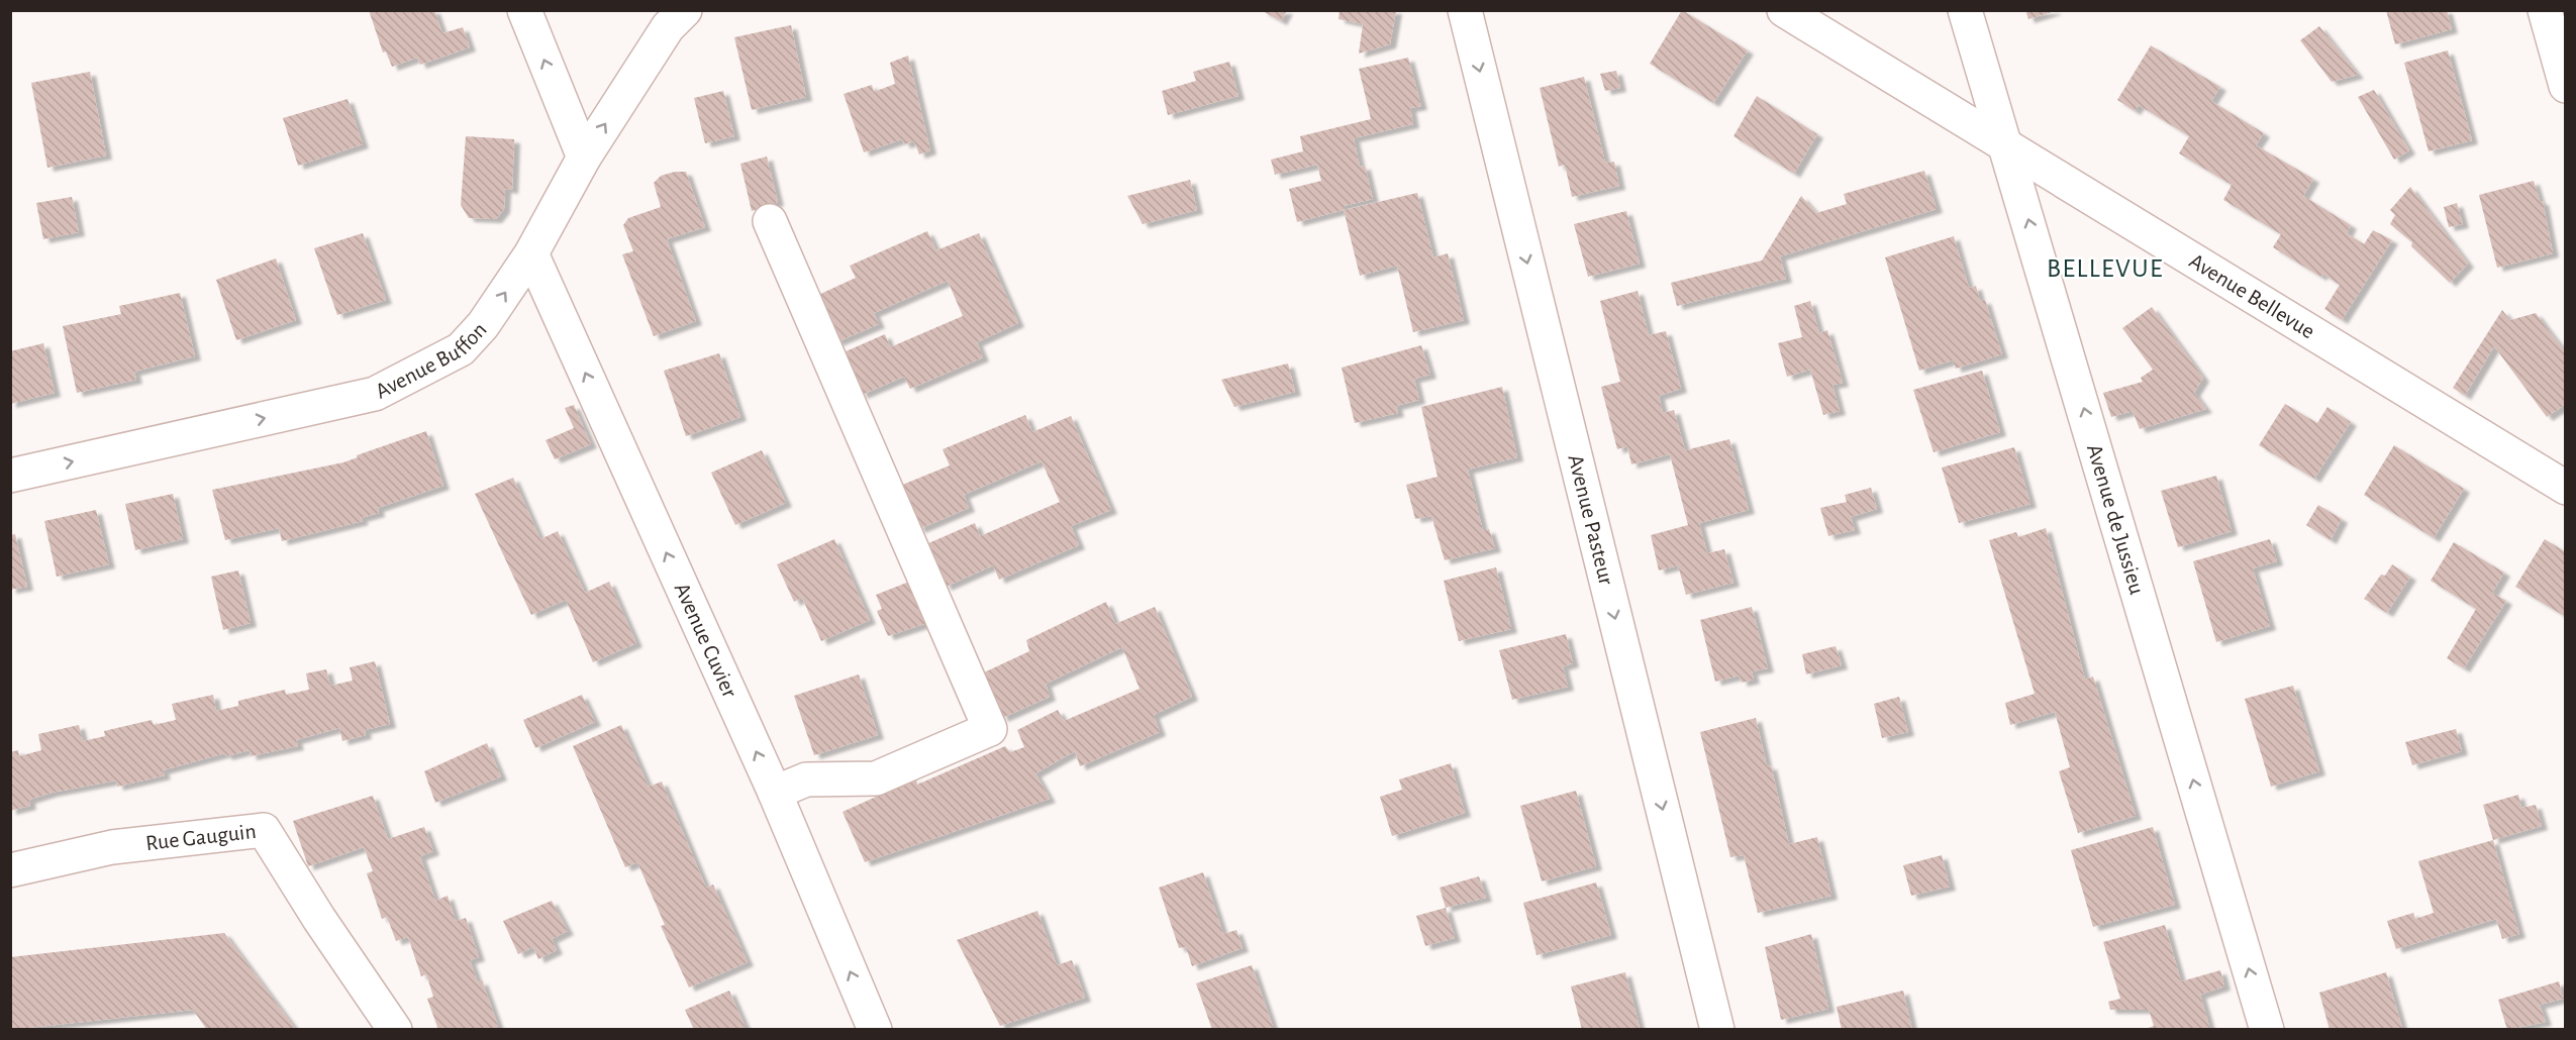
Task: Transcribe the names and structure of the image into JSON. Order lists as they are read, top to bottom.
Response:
{
  "streets": {
    "street": [
      "Avenue Bellevue",
      "Avenue Buffon",
      "Avenue Pasteur",
      "Avenue de Jussieu",
      "Avenue Cuvier",
      "Rue Gauguin"
    ]
  },
  "crossings": [
    ["Avenue Bellevue", "Avenue de Jussieu"],
    ["Avenue Buffon", "Avenue Cuvier"]
  ],
  "one_way": [
    "Avenue Buffon",
    "Avenue Pasteur",
    "Avenue de Jussieu",
    "Avenue Cuvier"
  ],
  "districts": ["BELLEVUE"]
}
